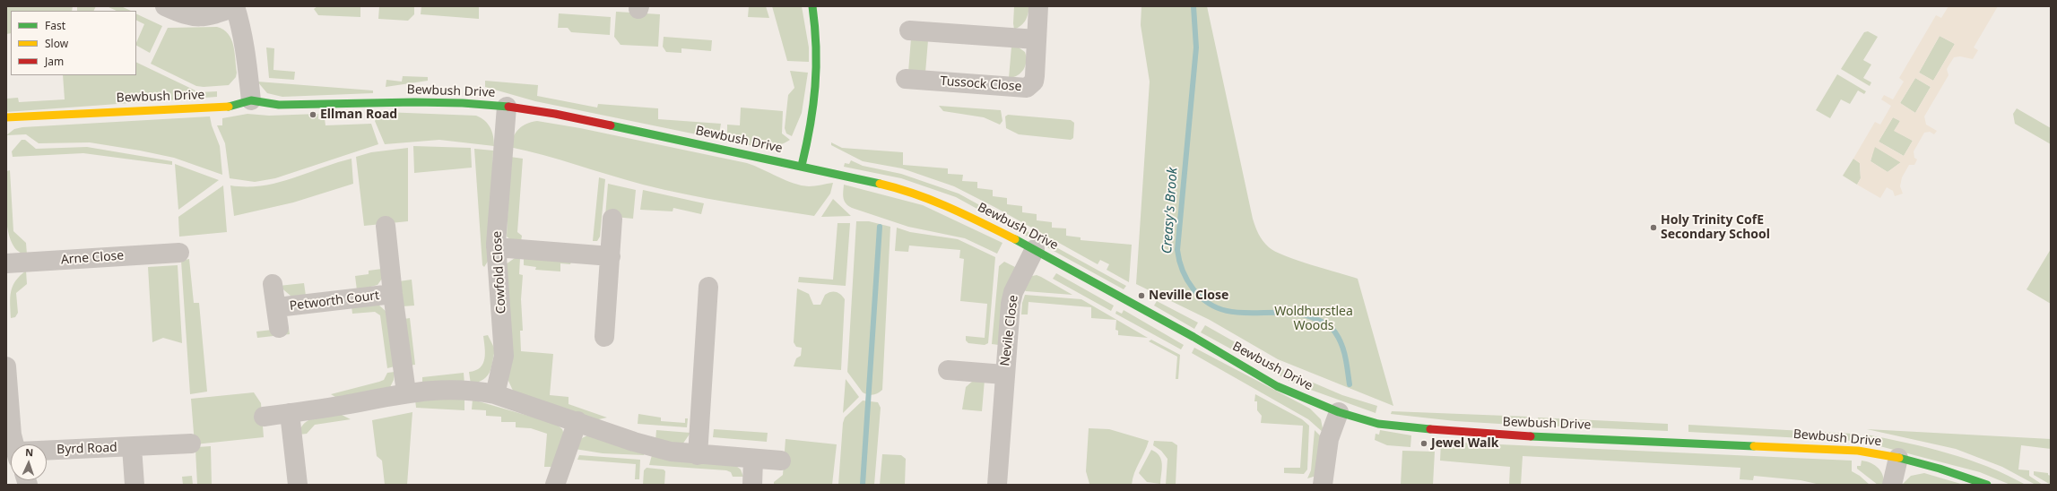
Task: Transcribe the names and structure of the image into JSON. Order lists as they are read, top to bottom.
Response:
{
  "streets": {
    "street": [
      "Tussock Close",
      "Bewbush Drive",
      "Arne Close",
      "Cowfold Close",
      "Petworth Court",
      "Nevile Close",
      "Byrd Road"
    ]
  },
  "crossings": [
    ["Bewbush Drive", "Cowfold Close"],
    ["Bewbush Drive", "Nevile Close"]
  ],
  "water": ["Creasy's Brook"],
  "parks": ["Woldhurstlea Woods"],
  "places": [
    "Ellman Road",
    "Holy Trinity CofE Secondary School",
    "Neville Close",
    "Jewel Walk"
  ],
  "legend": ["Fast", "Slow", "Jam"],
  "north": "top"
}
